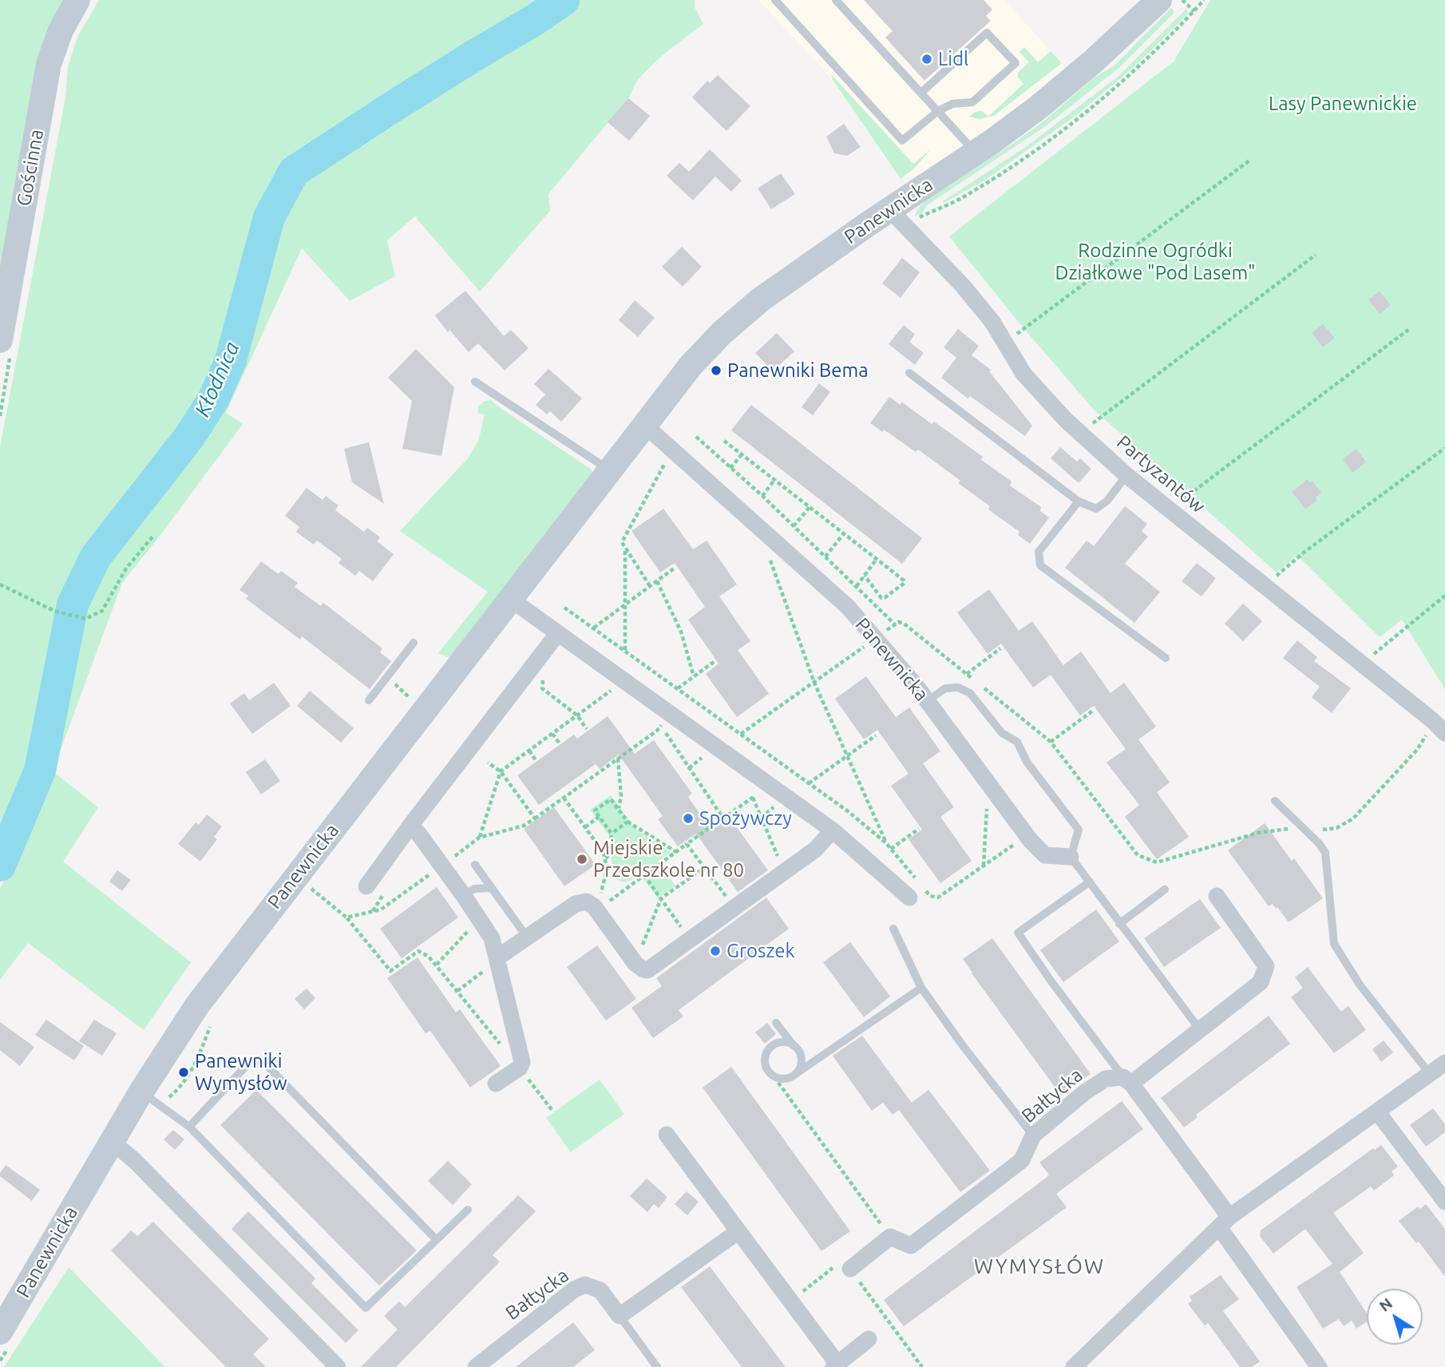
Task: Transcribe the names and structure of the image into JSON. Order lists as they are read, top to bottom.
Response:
{
  "streets": {
    "street": [
      "Gościnna",
      "Panewnicka",
      "Partyzantów",
      "Bałtycka"
    ]
  },
  "crossings": [
    ["Panewnicka", "Partyzantów"]
  ],
  "districts": ["WYMYSŁÓW"],
  "water": ["Kłodnica"],
  "parks": ["Lasy Panewnickie", "Rodzinne Ogródki Działkowe \"Pod Lasem\""],
  "places": [
    "Lidl",
    "Panewniki Bema",
    "Spożywczy",
    "Miejskie Przedszkole nr 80",
    "Groszek",
    "Panewniki Wymysłów"
  ],
  "north": "top left"
}
